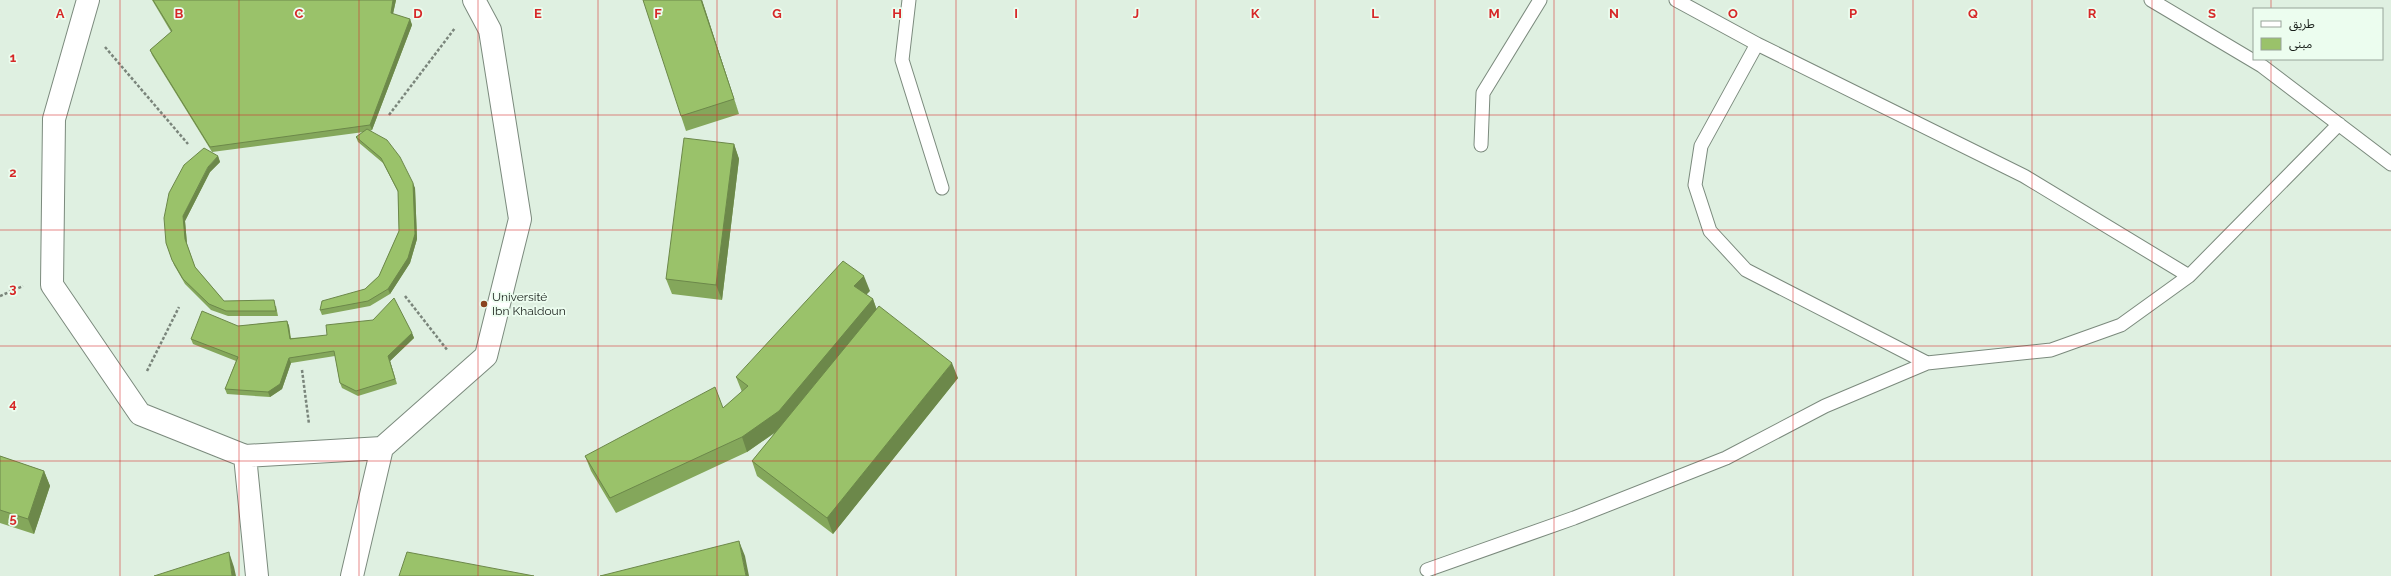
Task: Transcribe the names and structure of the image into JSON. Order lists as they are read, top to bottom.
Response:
{
  "places": ["Université Ibn Khaldoun"],
  "legend": ["طريق", "مبنى"],
  "grid": {
    "columns": [
      "A",
      "B",
      "C",
      "D",
      "E",
      "F",
      "G",
      "H",
      "I",
      "J",
      "K",
      "L",
      "M",
      "N",
      "O",
      "P",
      "Q",
      "R",
      "S"
    ],
    "rows": [
      "1",
      "2",
      "3",
      "4",
      "5"
    ]
  }
}
